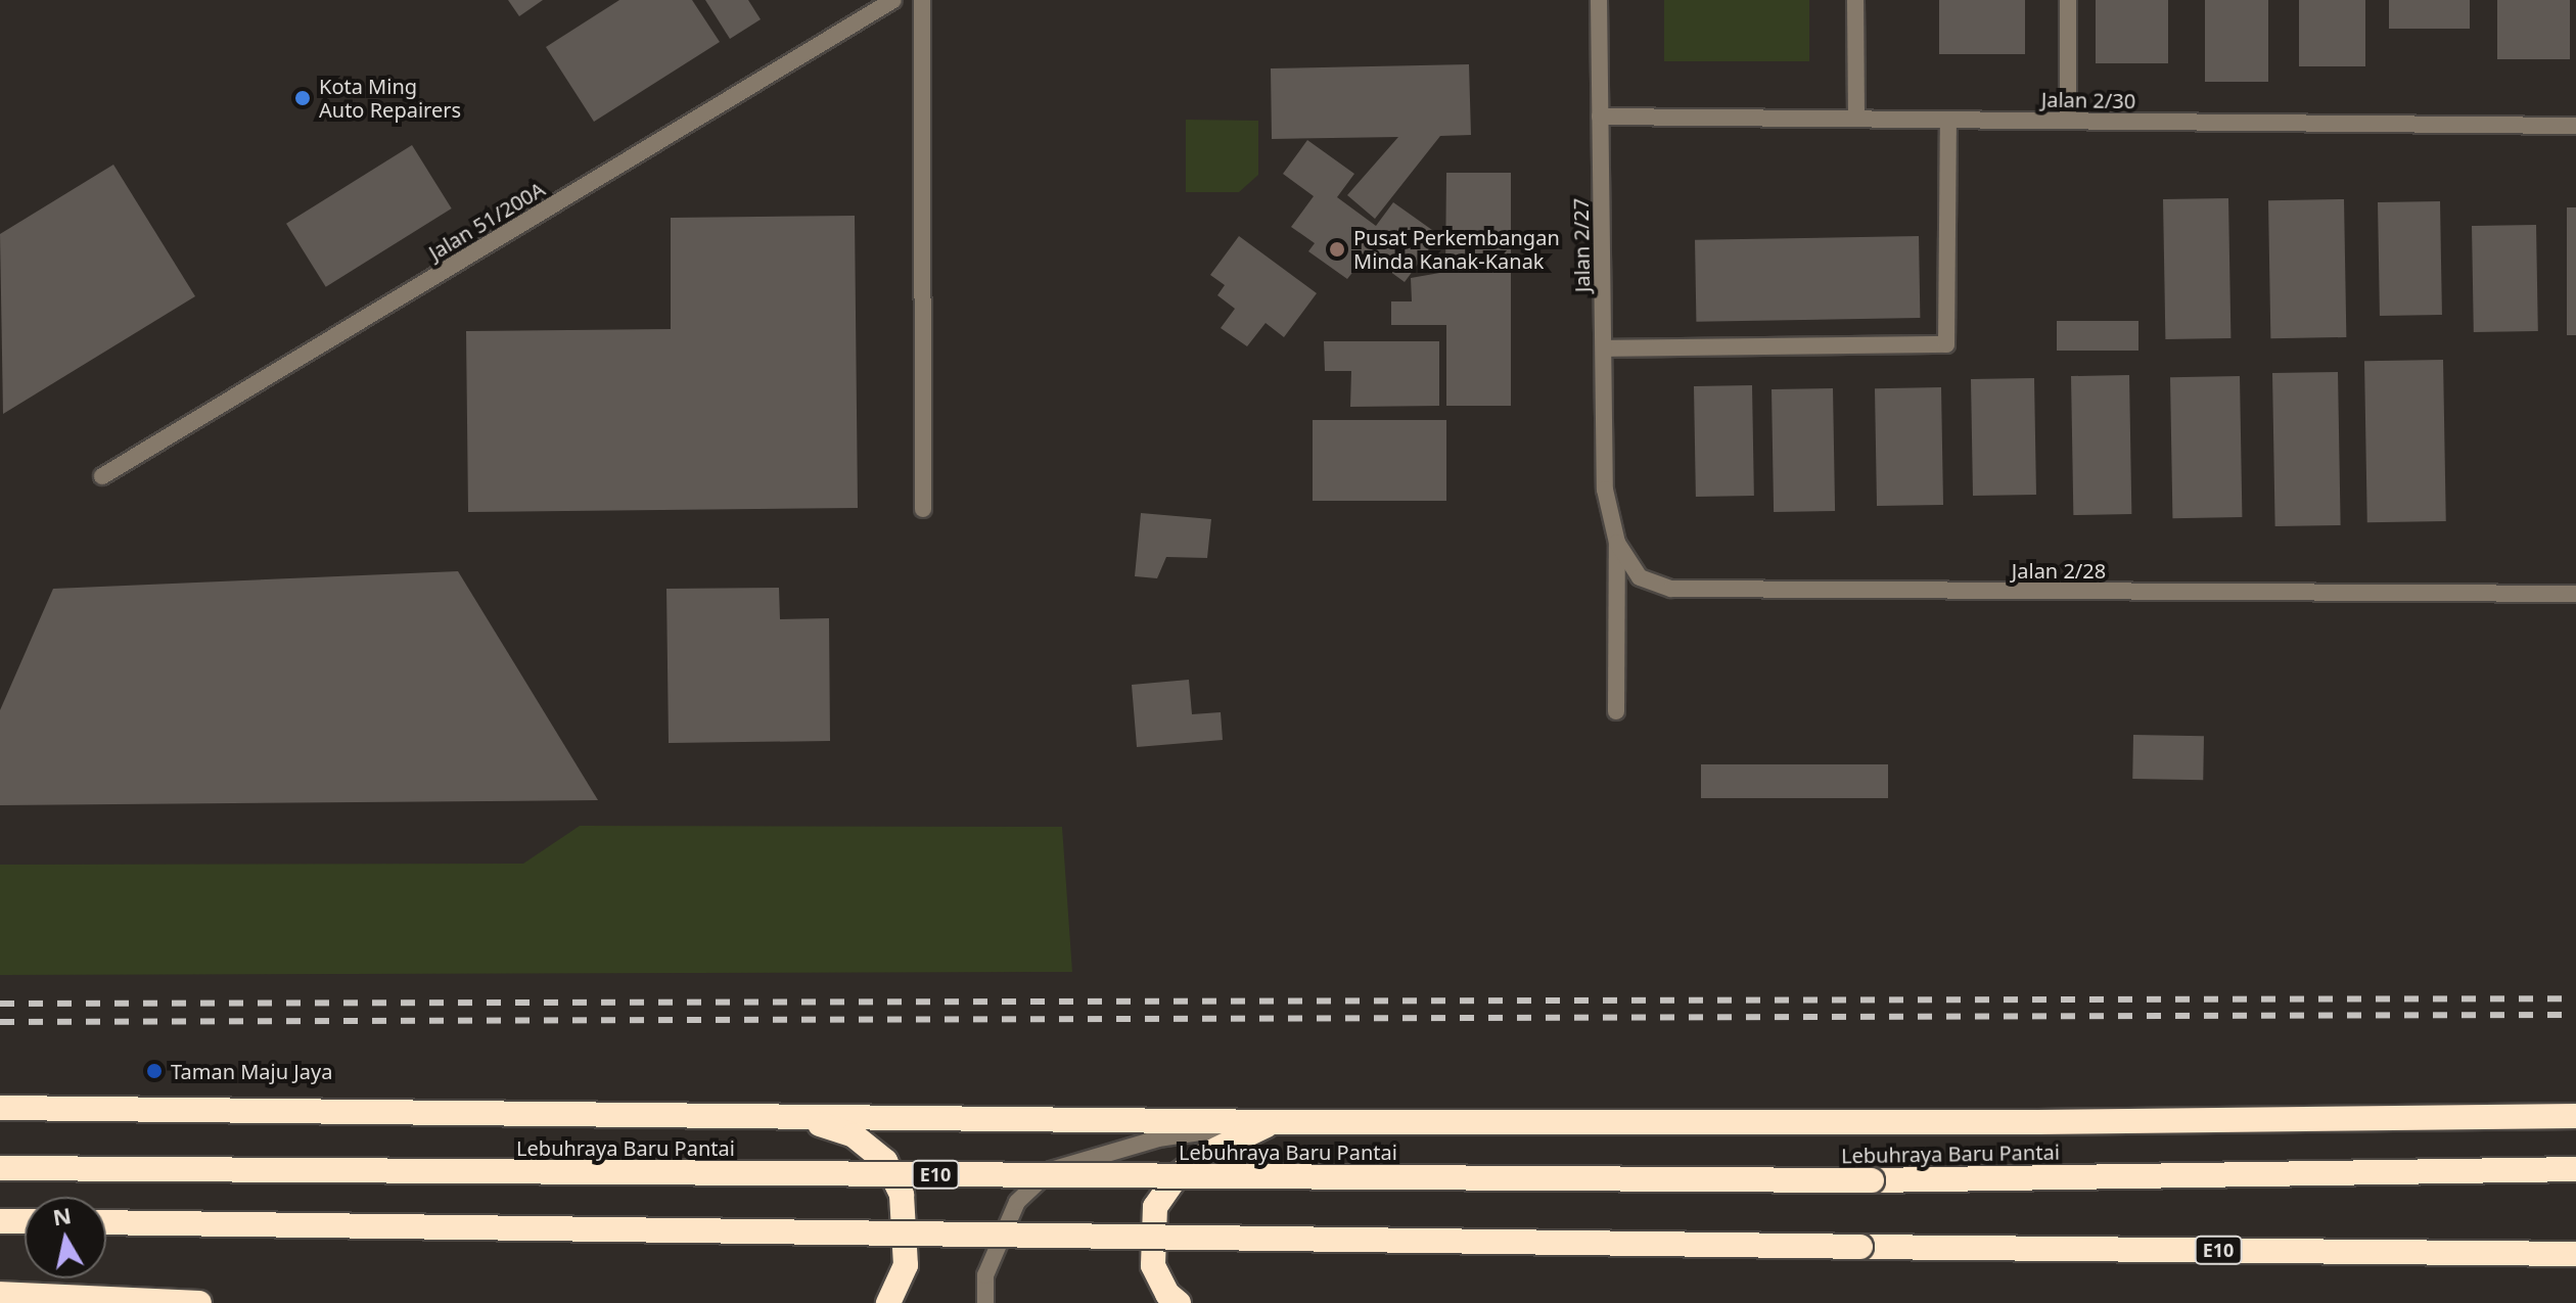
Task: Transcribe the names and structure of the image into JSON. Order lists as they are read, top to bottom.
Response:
{
  "streets": {
    "highway": ["Lebuhraya Baru Pantai", "E10"],
    "street": [
      "Jalan 2/30",
      "Jalan 51/200A",
      "Jalan 2/27",
      "Jalan 2/28"
    ]
  },
  "crossings": [
    ["Jalan 2/30", "Jalan 2/27"],
    ["Jalan 2/27", "Jalan 2/28"]
  ],
  "places": ["Kota Ming Auto Repairers", "Pusat Perkembangan Minda Kanak-Kanak", "Taman Maju Jaya"],
  "north": "top"
}
